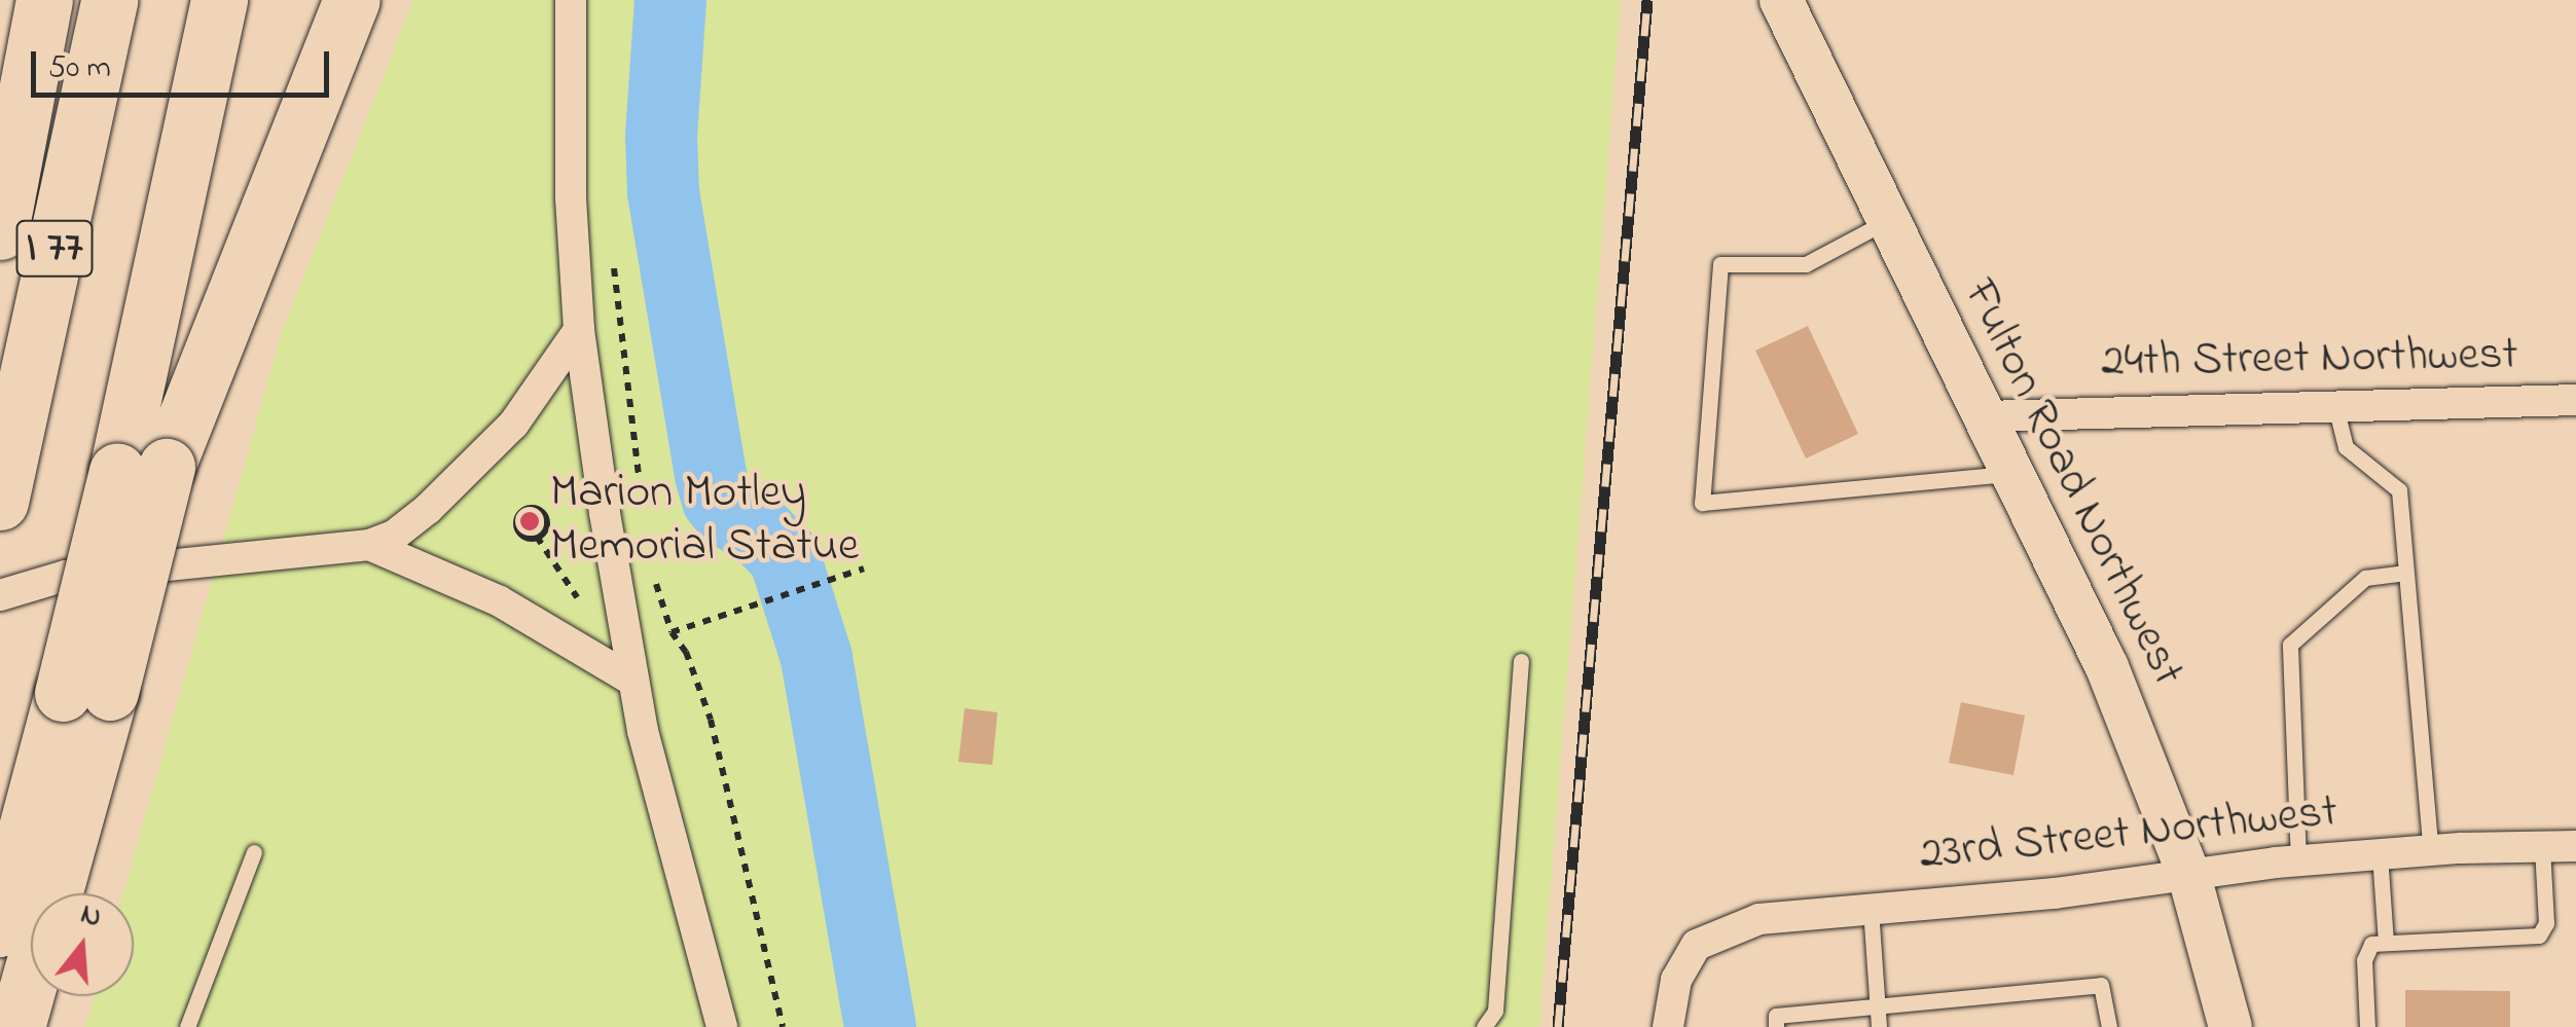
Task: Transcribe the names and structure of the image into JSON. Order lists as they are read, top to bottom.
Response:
{
  "streets": {
    "highway": ["I 77"],
    "main road": ["Fulton Road Northwest"],
    "street": ["24th Street Northwest", "23rd Street Northwest"]
  },
  "crossings": [
    ["24th Street Northwest", "Fulton Road Northwest"],
    ["Fulton Road Northwest", "23rd Street Northwest"]
  ],
  "places": ["Marion Motley Memorial Statue"],
  "scale_bar": "50 m",
  "north": "top"
}
